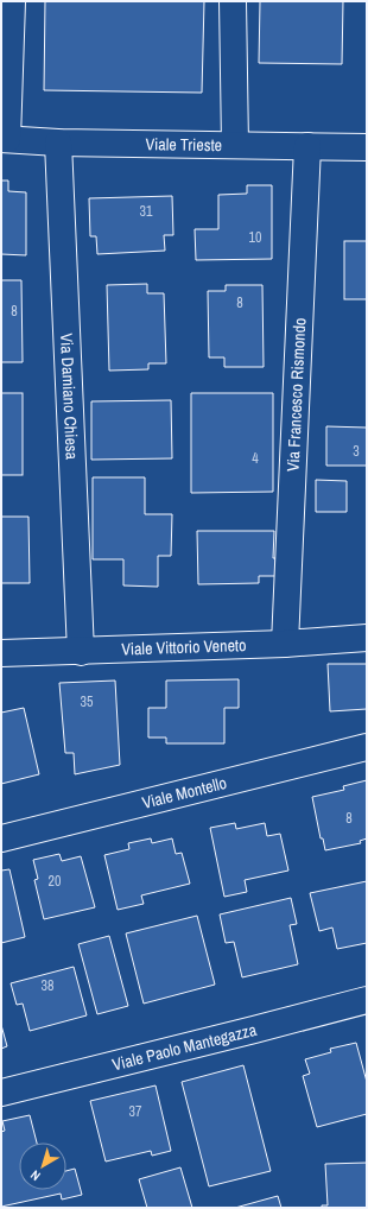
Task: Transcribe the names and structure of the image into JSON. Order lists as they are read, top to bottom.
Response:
{
  "streets": {
    "street": [
      "Viale Trieste",
      "Via Francesco Rismondo",
      "Via Damiano Chiesa",
      "Viale Vittorio Veneto",
      "Viale Montello",
      "Viale Paolo Mantegazza"
    ]
  },
  "crossings": [
    ["Viale Trieste", "Via Francesco Rismondo"],
    ["Viale Trieste", "Via Damiano Chiesa"],
    ["Via Francesco Rismondo", "Viale Vittorio Veneto"],
    ["Via Damiano Chiesa", "Viale Vittorio Veneto"]
  ],
  "house_numbers": [
    "31",
    "10",
    "8",
    "8",
    "3",
    "4",
    "35",
    "8",
    "20",
    "38",
    "37"
  ],
  "north": "bottom left"
}
